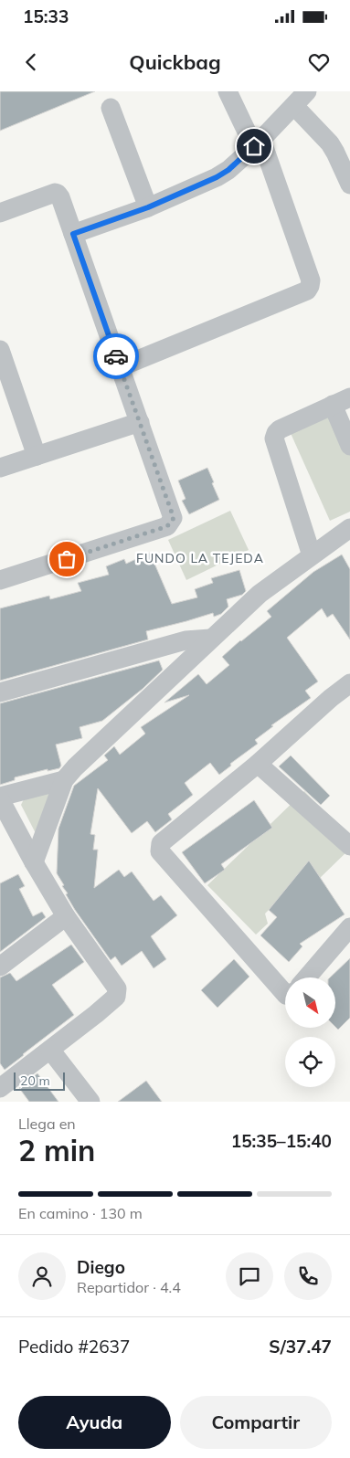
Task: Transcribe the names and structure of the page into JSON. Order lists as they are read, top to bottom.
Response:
{
  "districts": ["FUNDO LA TEJEDA"],
  "scale_bar": "20 m",
  "north": "bottom right",
  "page": {
    "status": "15:33",
    "header": "Quickbag",
    "scale": "20 m",
    "heading": ["2 min", "Llega en", "15:35–15:40"],
    "panel": [
      "Diego",
      "Repartidor · 4.4",
      "Pedido #2637",
      "S/37.47"
    ],
    "bar": "En camino · 130 m",
    "buttons": ["Ayuda", "Compartir"]
  }
}
